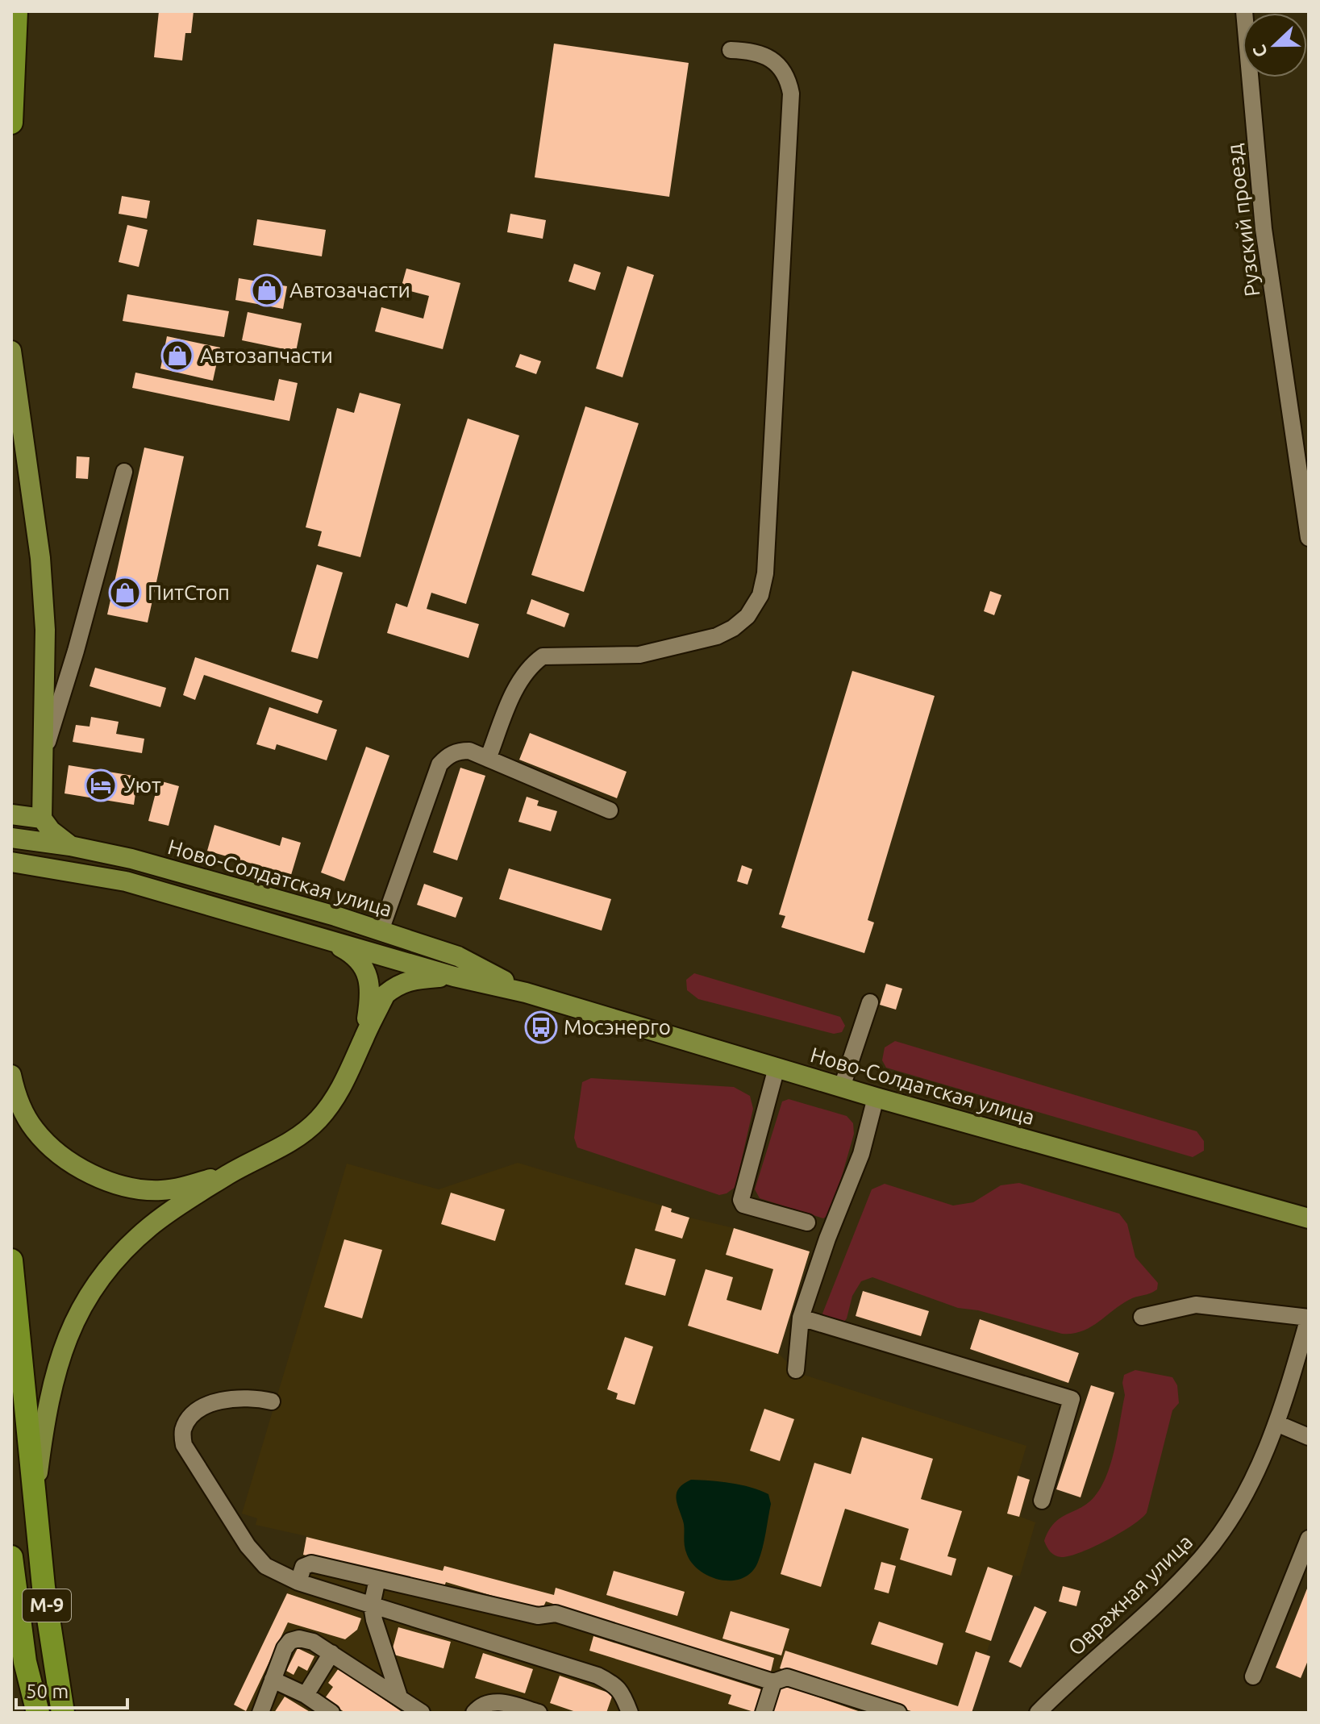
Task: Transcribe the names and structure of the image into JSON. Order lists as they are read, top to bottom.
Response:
{
  "streets": {
    "highway": ["М-9"],
    "main road": ["Ново-Солдатская улица"],
    "street": ["Рузский проезд", "Овражная улица"]
  },
  "places": {
    "shop": ["Автозачасти", "Автозапчасти", "ПитСтоп"],
    "hotel": ["Уют"],
    "bus stop": ["Мосэнерго"]
  },
  "scale_bar": "50 m",
  "north": "left"
}
